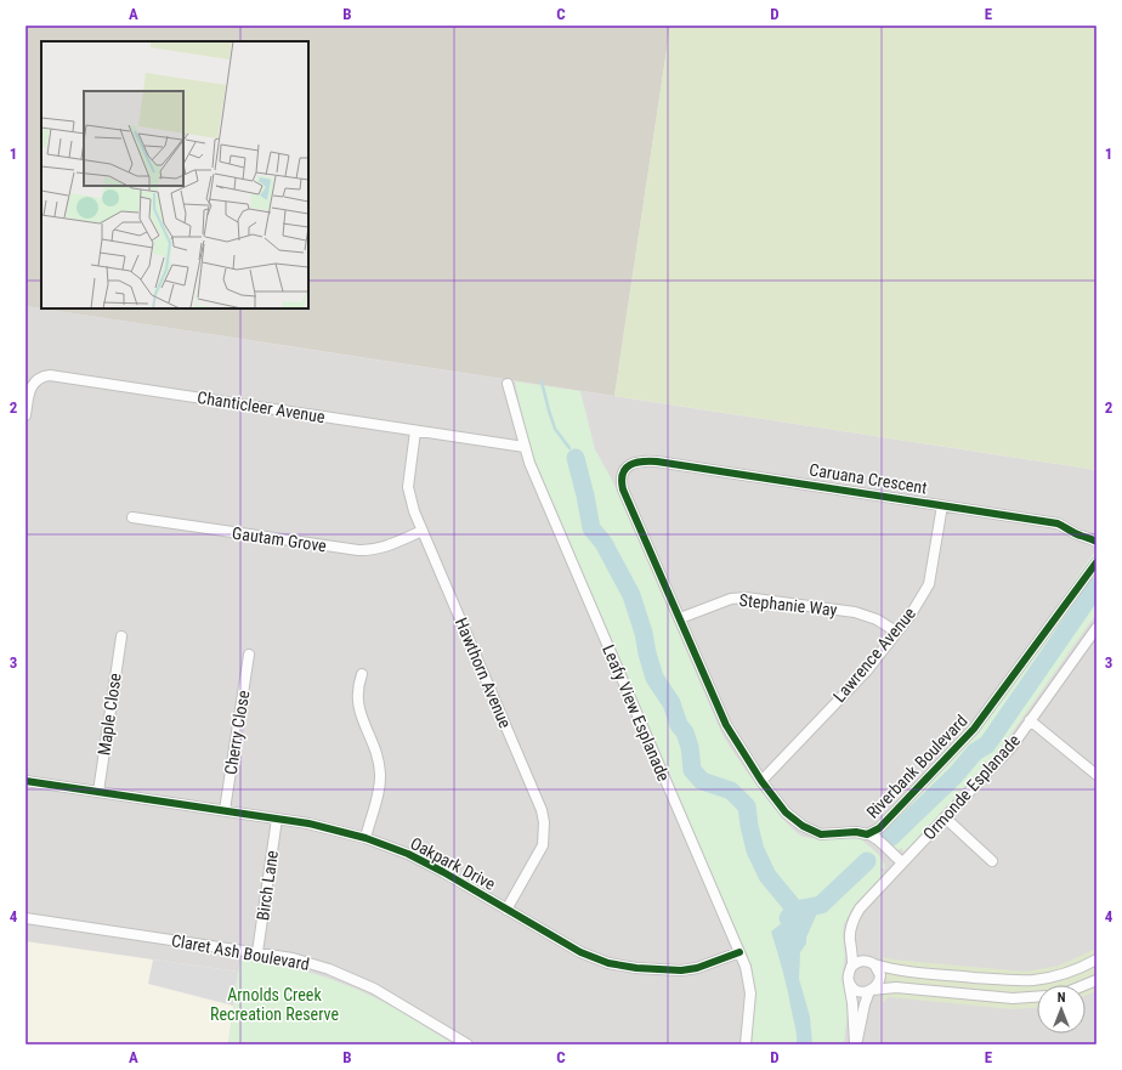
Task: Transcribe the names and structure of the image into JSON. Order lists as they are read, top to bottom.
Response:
{
  "streets": {
    "street": [
      "Chanticleer Avenue",
      "Caruana Crescent",
      "Gautam Grove",
      "Stephanie Way",
      "Lawrence Avenue",
      "Hawthorn Avenue",
      "Leafy View Esplanade",
      "Maple Close",
      "Cherry Close",
      "Riverbank Boulevard",
      "Ormonde Esplanade",
      "Oakpark Drive",
      "Birch Lane",
      "Claret Ash Boulevard"
    ]
  },
  "crossings": [
    ["Chanticleer Avenue", "Hawthorn Avenue"],
    ["Chanticleer Avenue", "Leafy View Esplanade"],
    ["Caruana Crescent", "Lawrence Avenue"],
    ["Caruana Crescent", "Riverbank Boulevard"],
    ["Gautam Grove", "Hawthorn Avenue"],
    ["Stephanie Way", "Lawrence Avenue"],
    ["Stephanie Way", "Riverbank Boulevard"],
    ["Lawrence Avenue", "Riverbank Boulevard"],
    ["Hawthorn Avenue", "Oakpark Drive"],
    ["Leafy View Esplanade", "Oakpark Drive"],
    ["Maple Close", "Oakpark Drive"],
    ["Cherry Close", "Oakpark Drive"],
    ["Riverbank Boulevard", "Ormonde Esplanade"],
    ["Oakpark Drive", "Birch Lane"],
    ["Birch Lane", "Claret Ash Boulevard"]
  ],
  "parks": ["Arnolds Creek Recreation Reserve"],
  "north": "top",
  "grid": {
    "columns": [
      "A",
      "B",
      "C",
      "D",
      "E"
    ],
    "rows": [
      "1",
      "2",
      "3",
      "4"
    ]
  }
}
